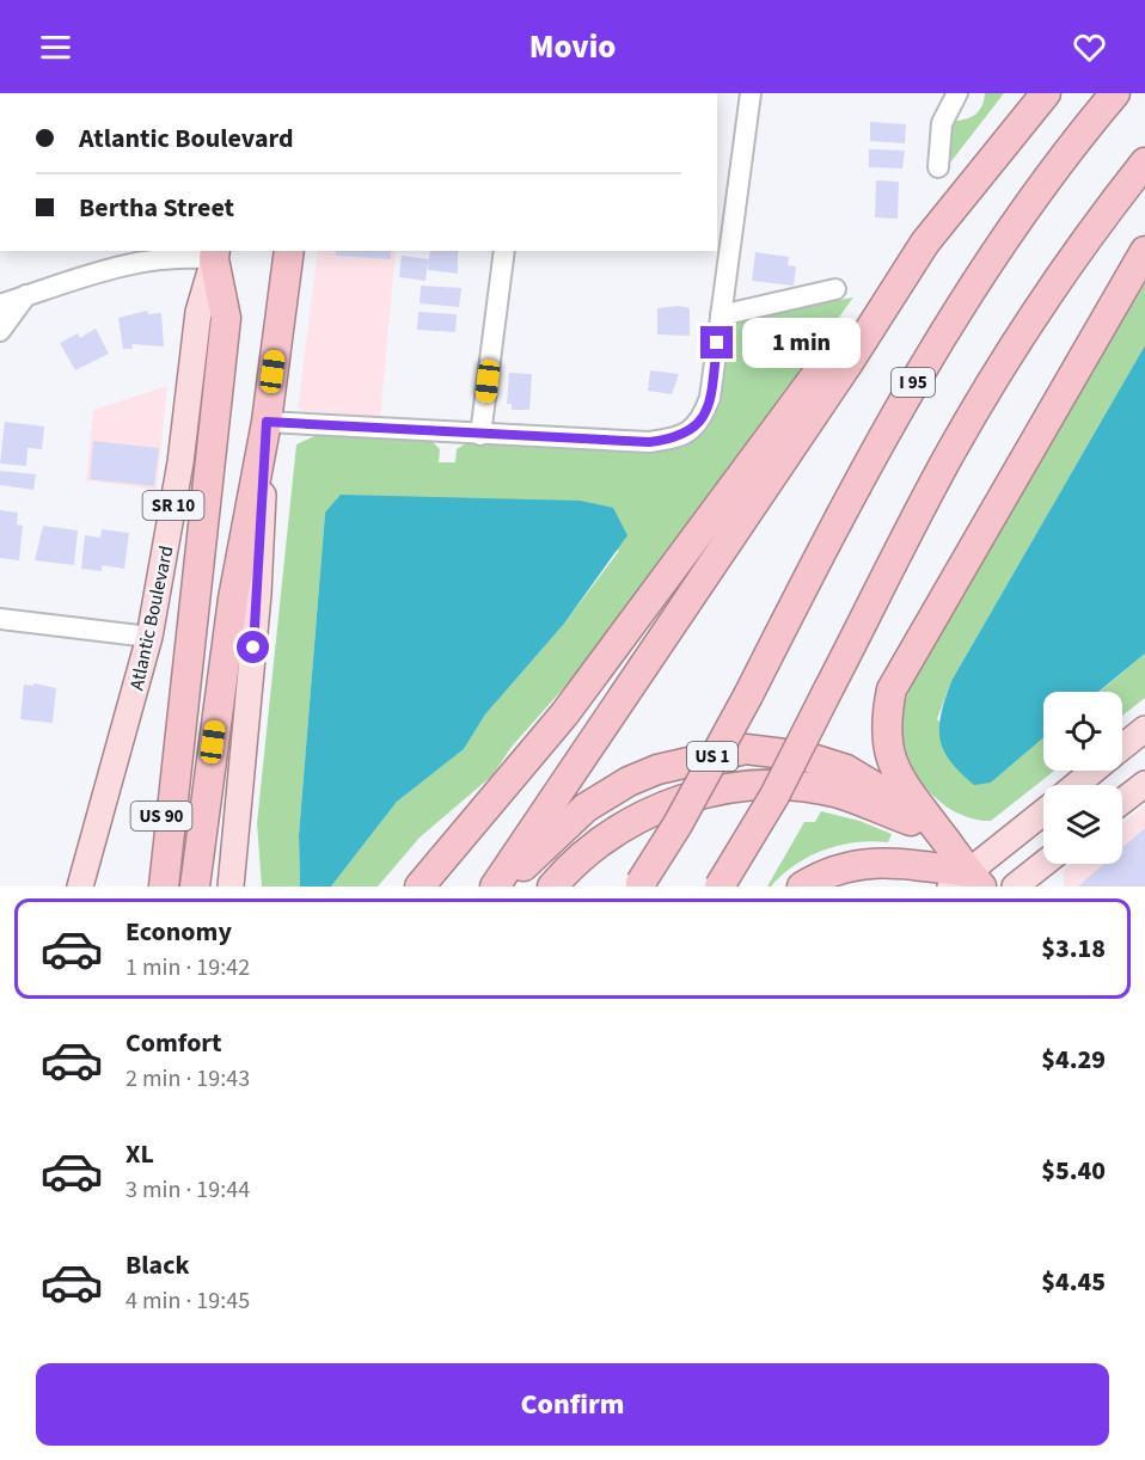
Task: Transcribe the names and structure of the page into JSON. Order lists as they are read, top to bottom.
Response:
{
  "streets": {
    "highway": ["I 95", "US 1", "US 90"],
    "main road": ["SR 10", "Atlantic Boulevard"]
  },
  "crossings": [
    ["Atlantic Boulevard", "US 90"]
  ],
  "page": {
    "header": "Movio",
    "banner": ["Atlantic Boulevard", "Bertha Street"],
    "bubble": "1 min",
    "list": [
      {
        "name": "Economy",
        "note": "1 min · 19:42",
        "value": "$3.18"
      },
      {
        "name": "Comfort",
        "note": "2 min · 19:43",
        "value": "$4.29"
      },
      {
        "name": "XL",
        "note": "3 min · 19:44",
        "value": "$5.40"
      },
      {
        "name": "Black",
        "note": "4 min · 19:45",
        "value": "$4.45"
      }
    ],
    "buttons": "Confirm"
  }
}
